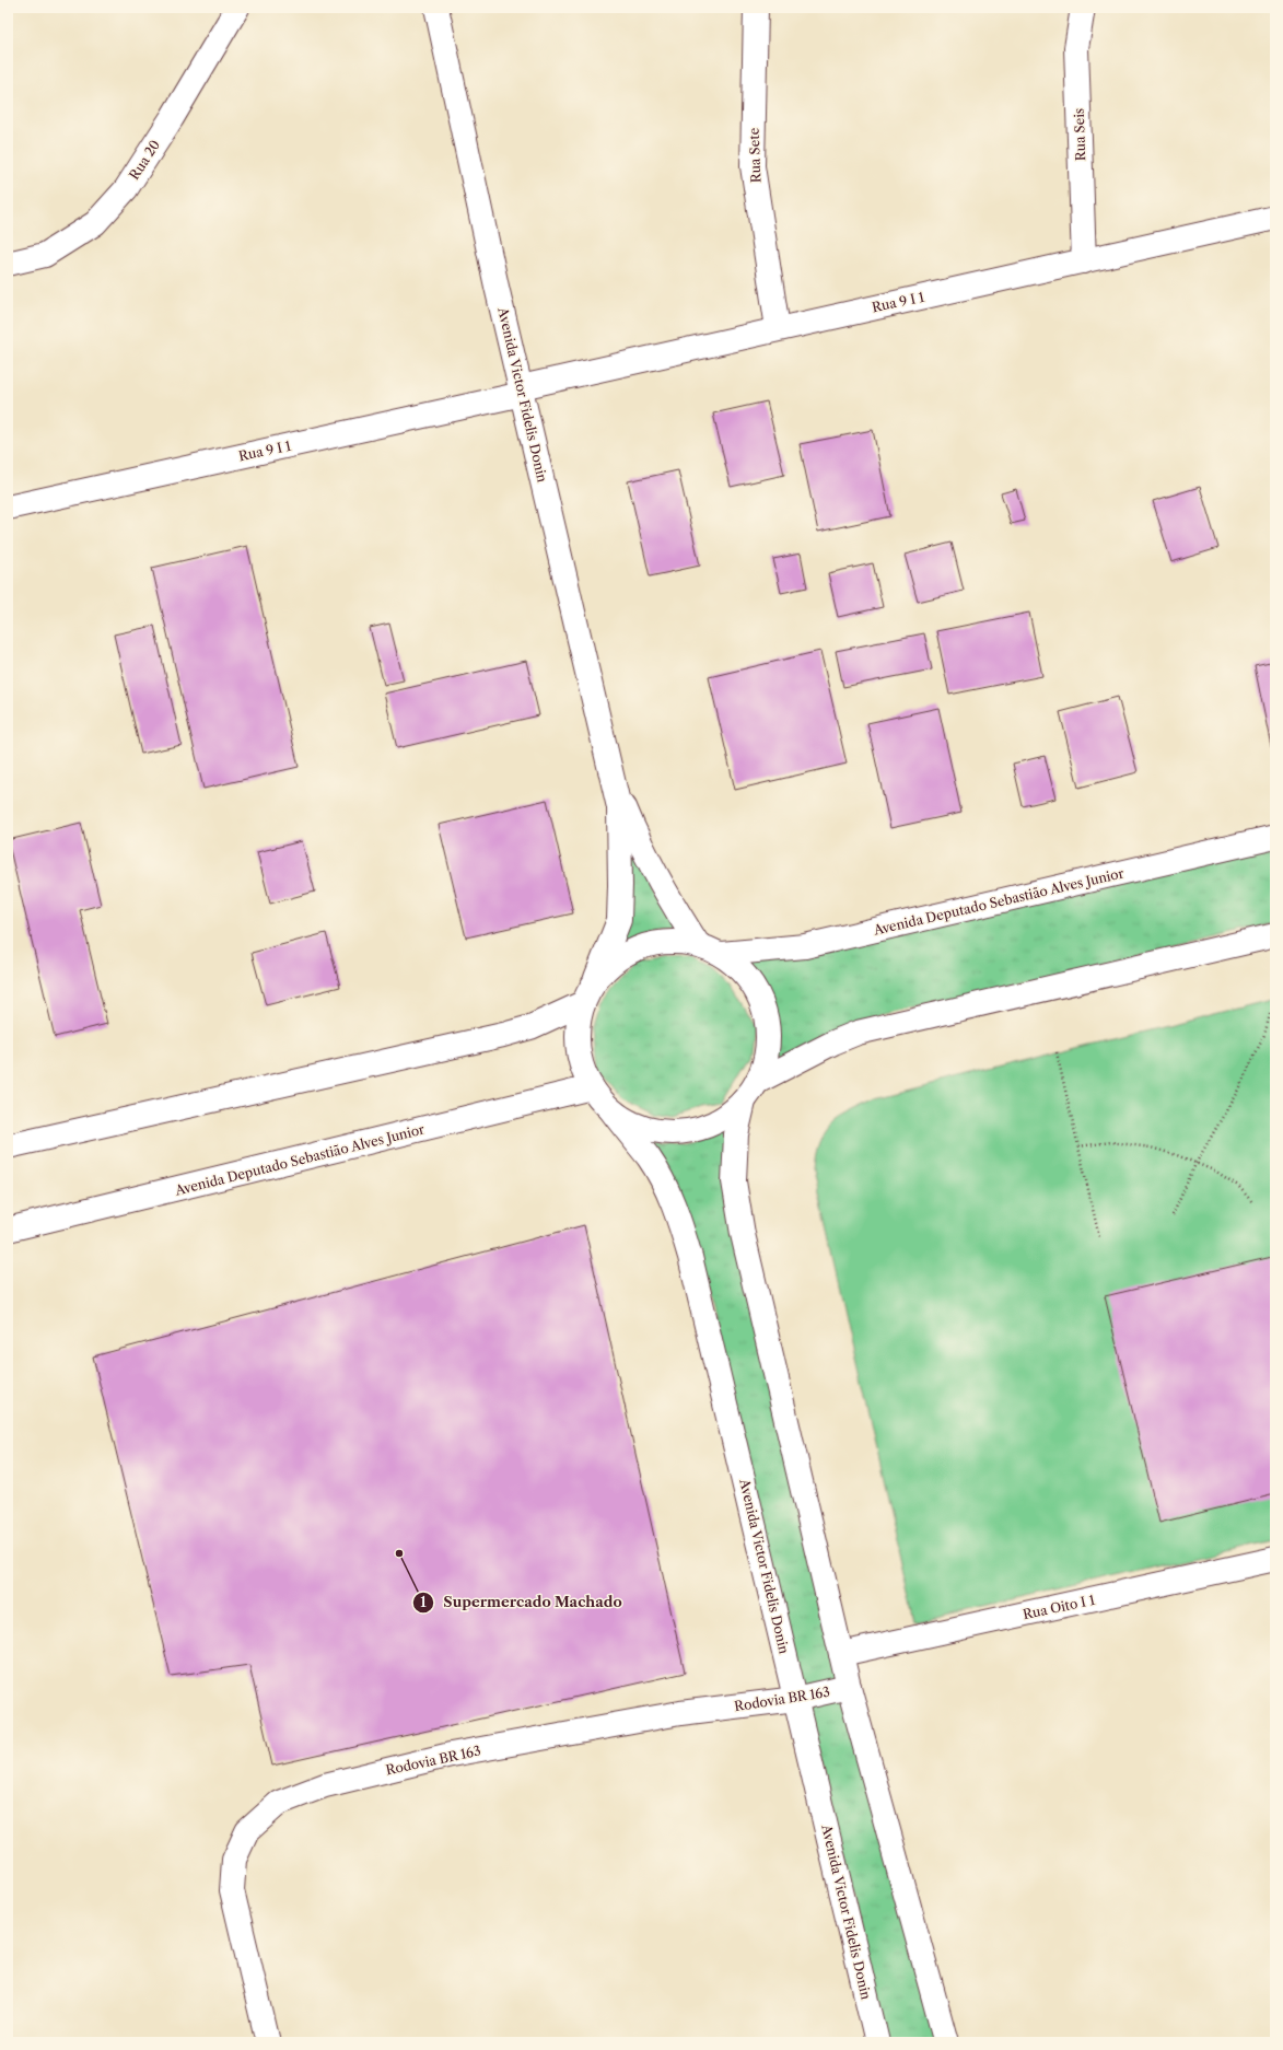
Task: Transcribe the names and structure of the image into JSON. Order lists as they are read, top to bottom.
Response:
{
  "streets": {
    "street": [
      "Rua Seis",
      "Rua Sete",
      "Rua 20",
      "Rua 9 I 1",
      "Avenida Victor Fidelis Donin",
      "Avenida Deputado Sebastião Alves Junior",
      "Rua Oito I 1",
      "Rodovia BR 163"
    ]
  },
  "crossings": [
    ["Rua Seis", "Rua 9 I 1"],
    ["Rua Sete", "Rua 9 I 1"],
    ["Rua 9 I 1", "Avenida Victor Fidelis Donin"],
    ["Avenida Victor Fidelis Donin", "Rodovia BR 163"]
  ],
  "places": ["Supermercado Machado"]
}
